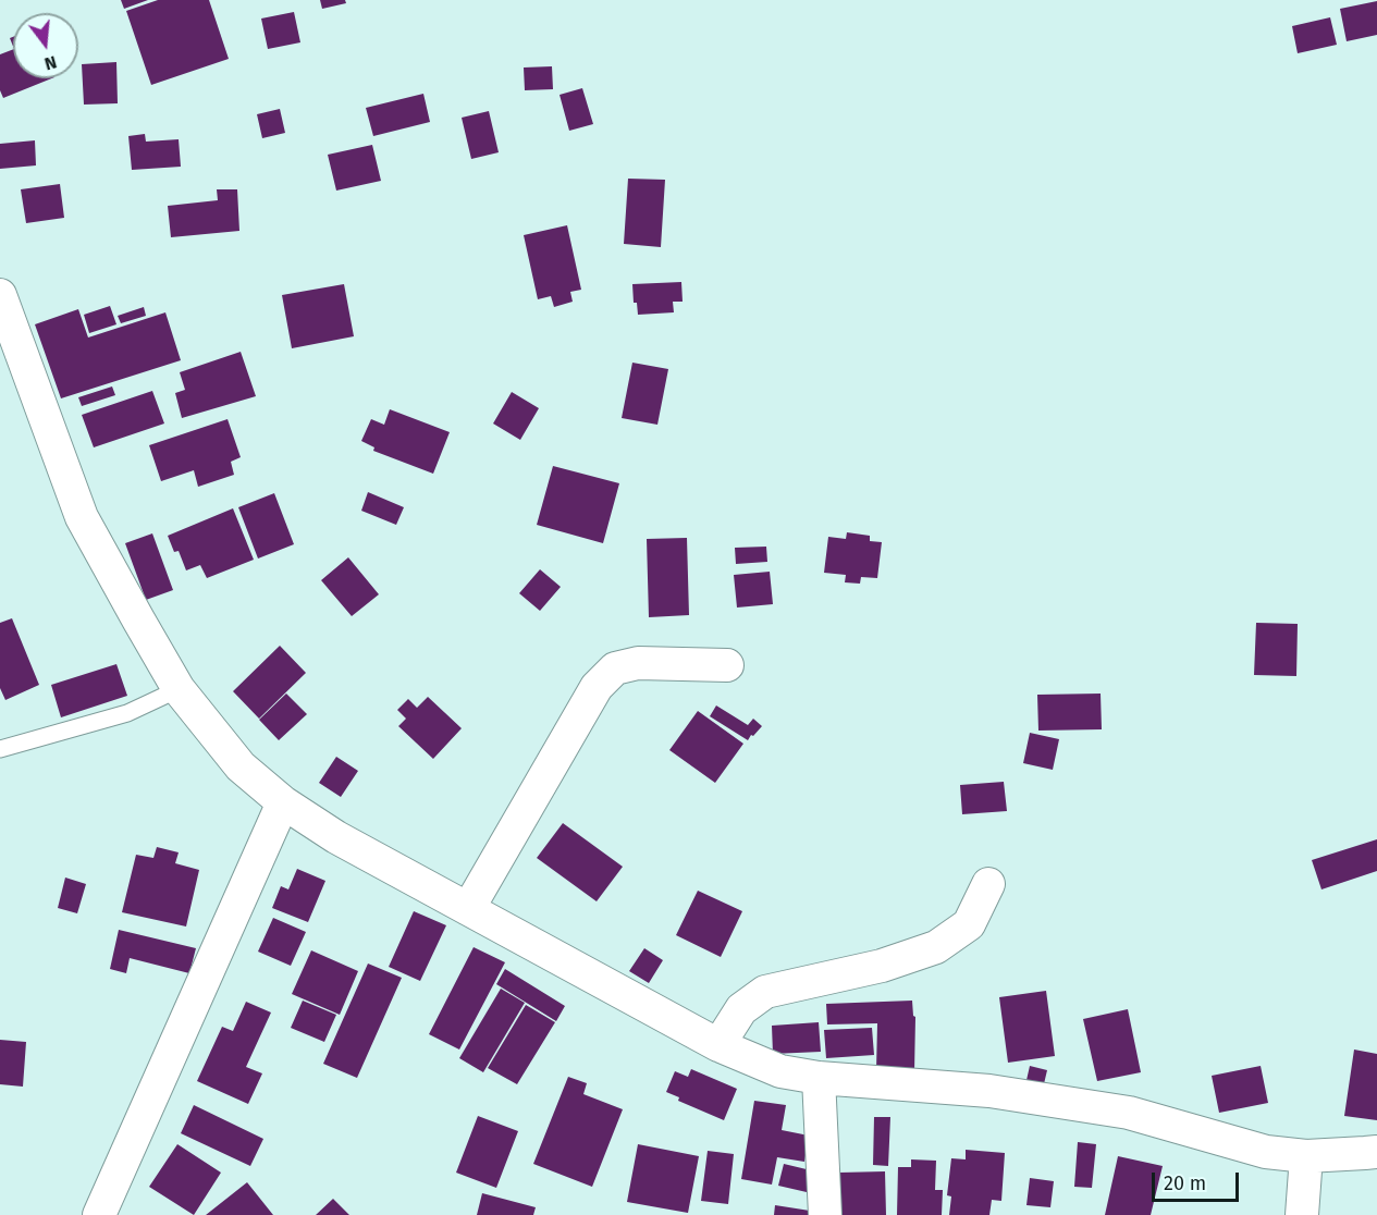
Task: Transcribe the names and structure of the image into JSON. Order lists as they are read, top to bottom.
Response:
{
  "scale_bar": "20 m",
  "north": "bottom"
}
